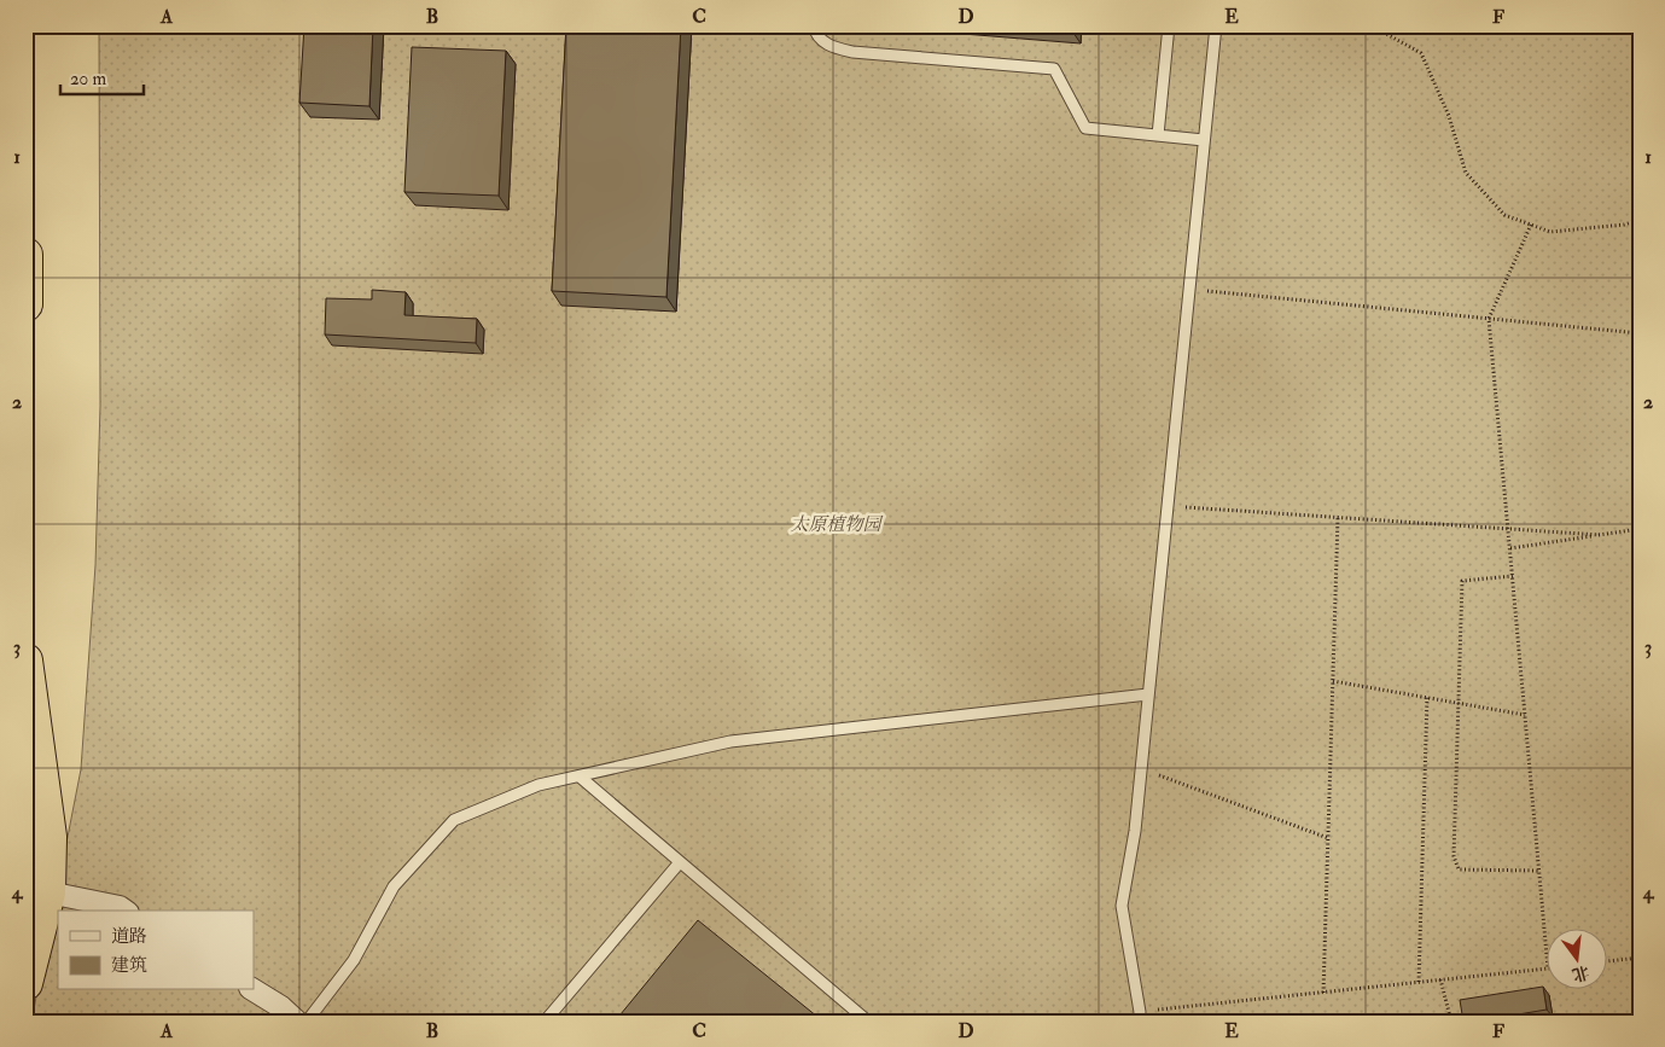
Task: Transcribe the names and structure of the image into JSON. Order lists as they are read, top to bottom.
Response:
{
  "parks": ["太原植物园"],
  "legend": ["道路", "建筑"],
  "scale_bar": "20 m",
  "north": "bottom",
  "grid": {
    "columns": [
      "A",
      "B",
      "C",
      "D",
      "E",
      "F"
    ],
    "rows": [
      "1",
      "2",
      "3",
      "4"
    ]
  }
}
